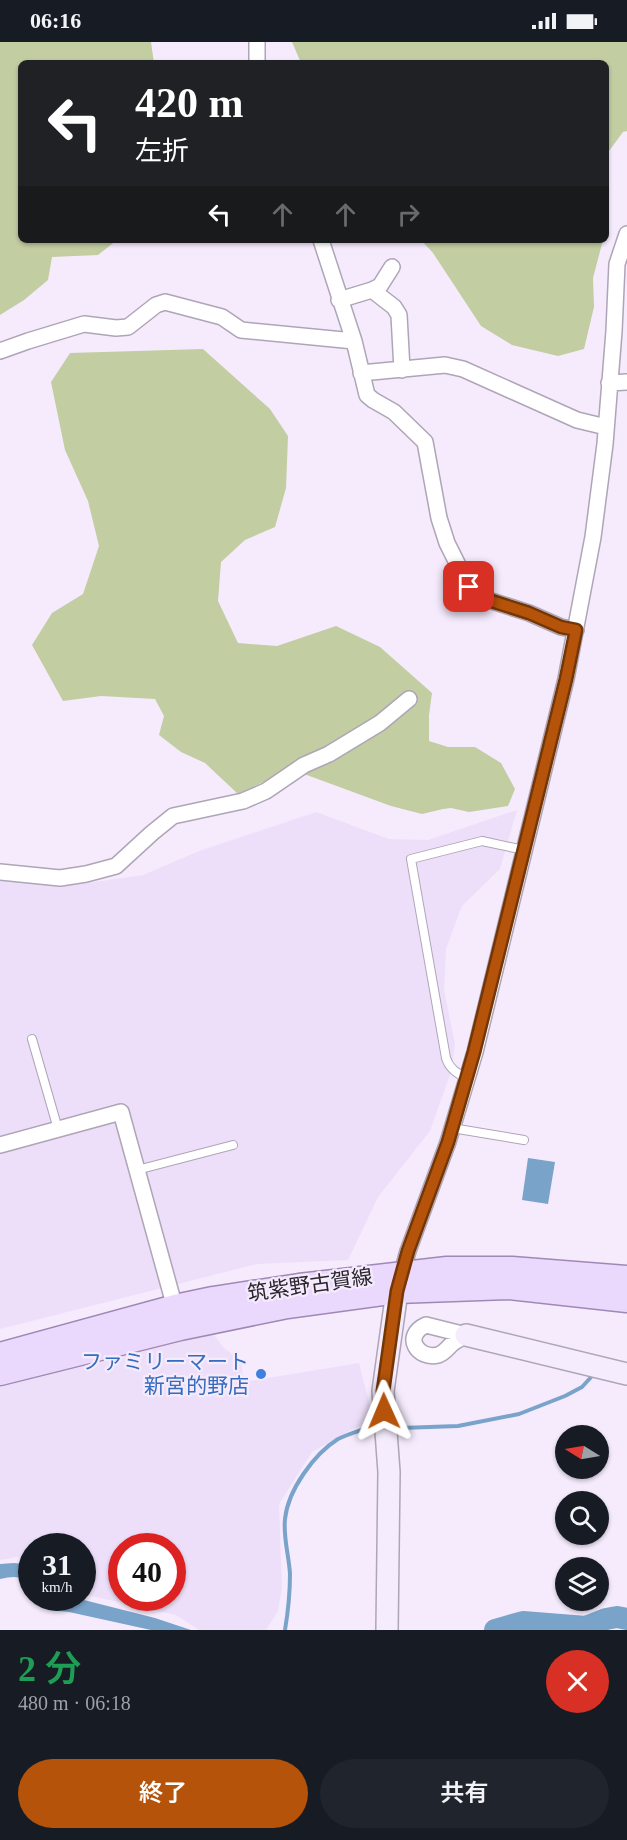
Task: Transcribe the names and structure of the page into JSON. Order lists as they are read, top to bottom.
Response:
{
  "streets": {
    "main road": ["筑紫野古賀線"]
  },
  "places": ["ファミリーマート 新宮的野店"],
  "north": "left",
  "page": {
    "status": "06:16",
    "turn": ["420 m", "左折"],
    "speed": "31 km/h",
    "limit": "40",
    "heading": ["2 分", "480 m · 06:18"],
    "buttons": ["終了", "共有"]
  }
}
